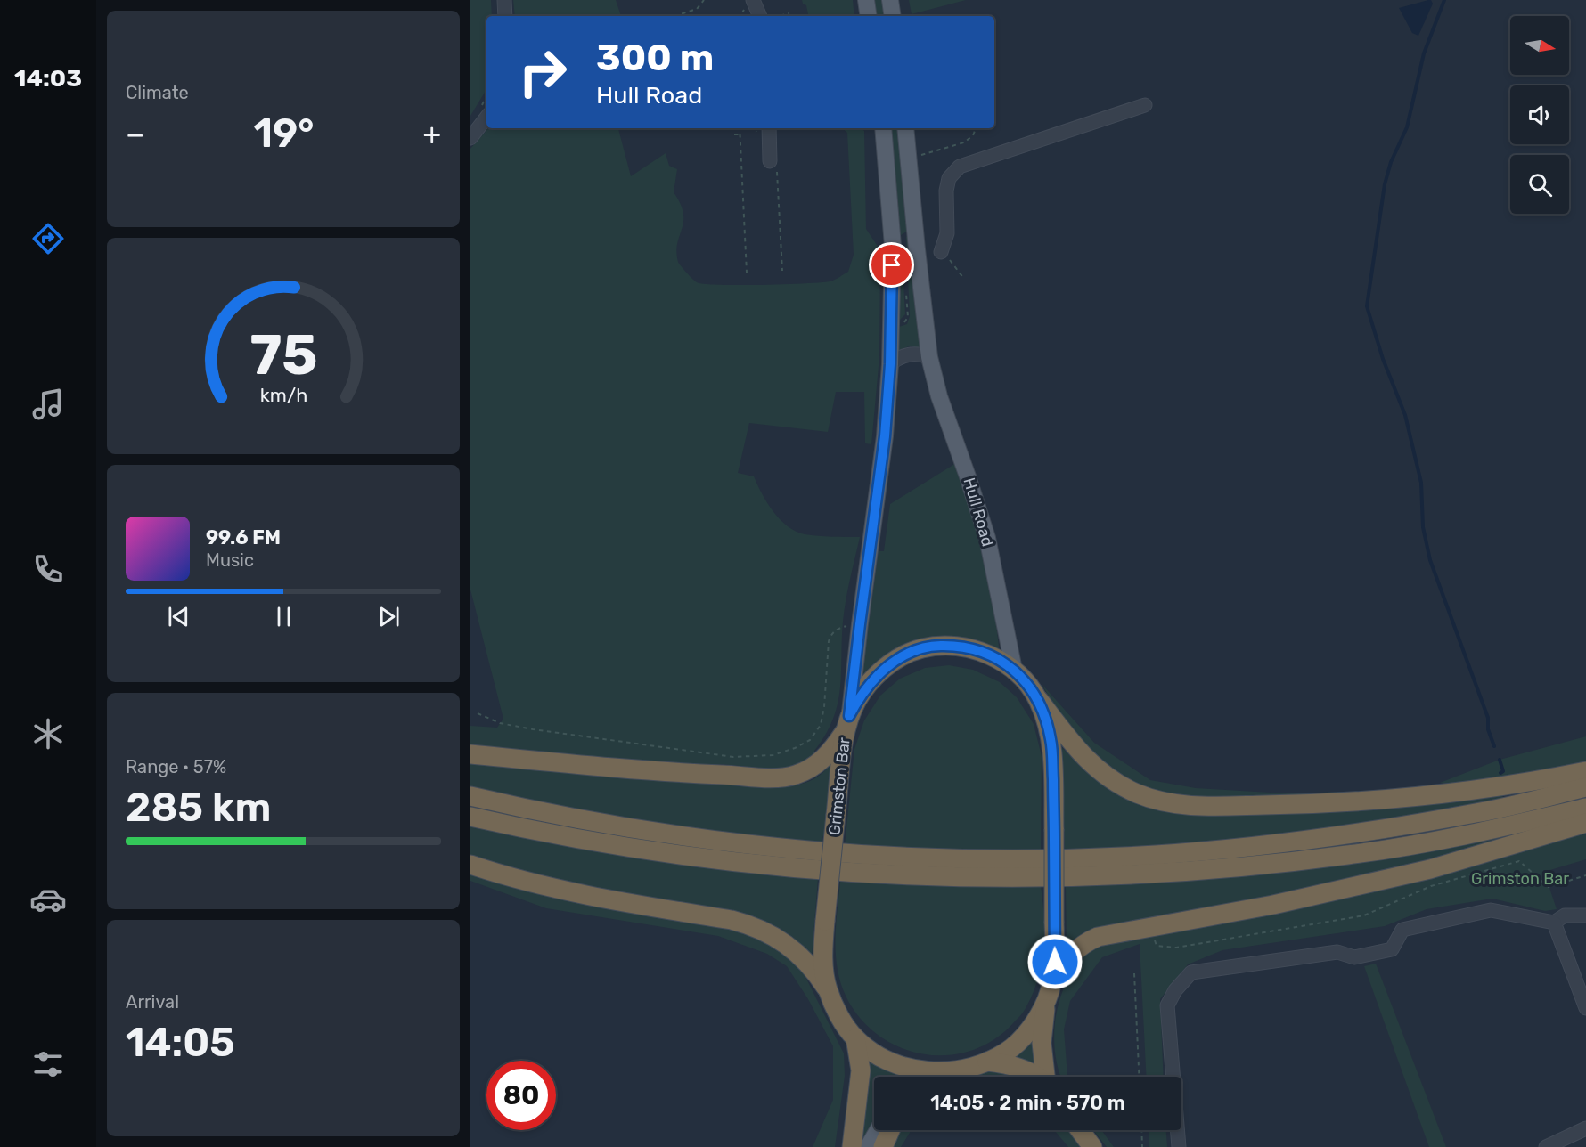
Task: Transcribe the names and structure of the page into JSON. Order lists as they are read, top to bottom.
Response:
{
  "streets": {
    "highway": ["Grimston Bar"],
    "main road": ["Hull Road"]
  },
  "crossings": [
    ["Hull Road", "Grimston Bar"]
  ],
  "parks": ["Grimston Bar"],
  "north": "right",
  "page": {
    "tabs": "14:03",
    "tile": [
      "Climate",
      ["Range · 57%", "285 km"],
      ["Arrival", "14:05"]
    ],
    "turn": ["300 m", "Hull Road"],
    "heat": ["−", "19°", "+"],
    "song": ["99.6 FM", "Music"],
    "limit": "80",
    "trip": "14:05 · 2 min · 570 m",
    "gauge": ["75", "km/h"]
  }
}
